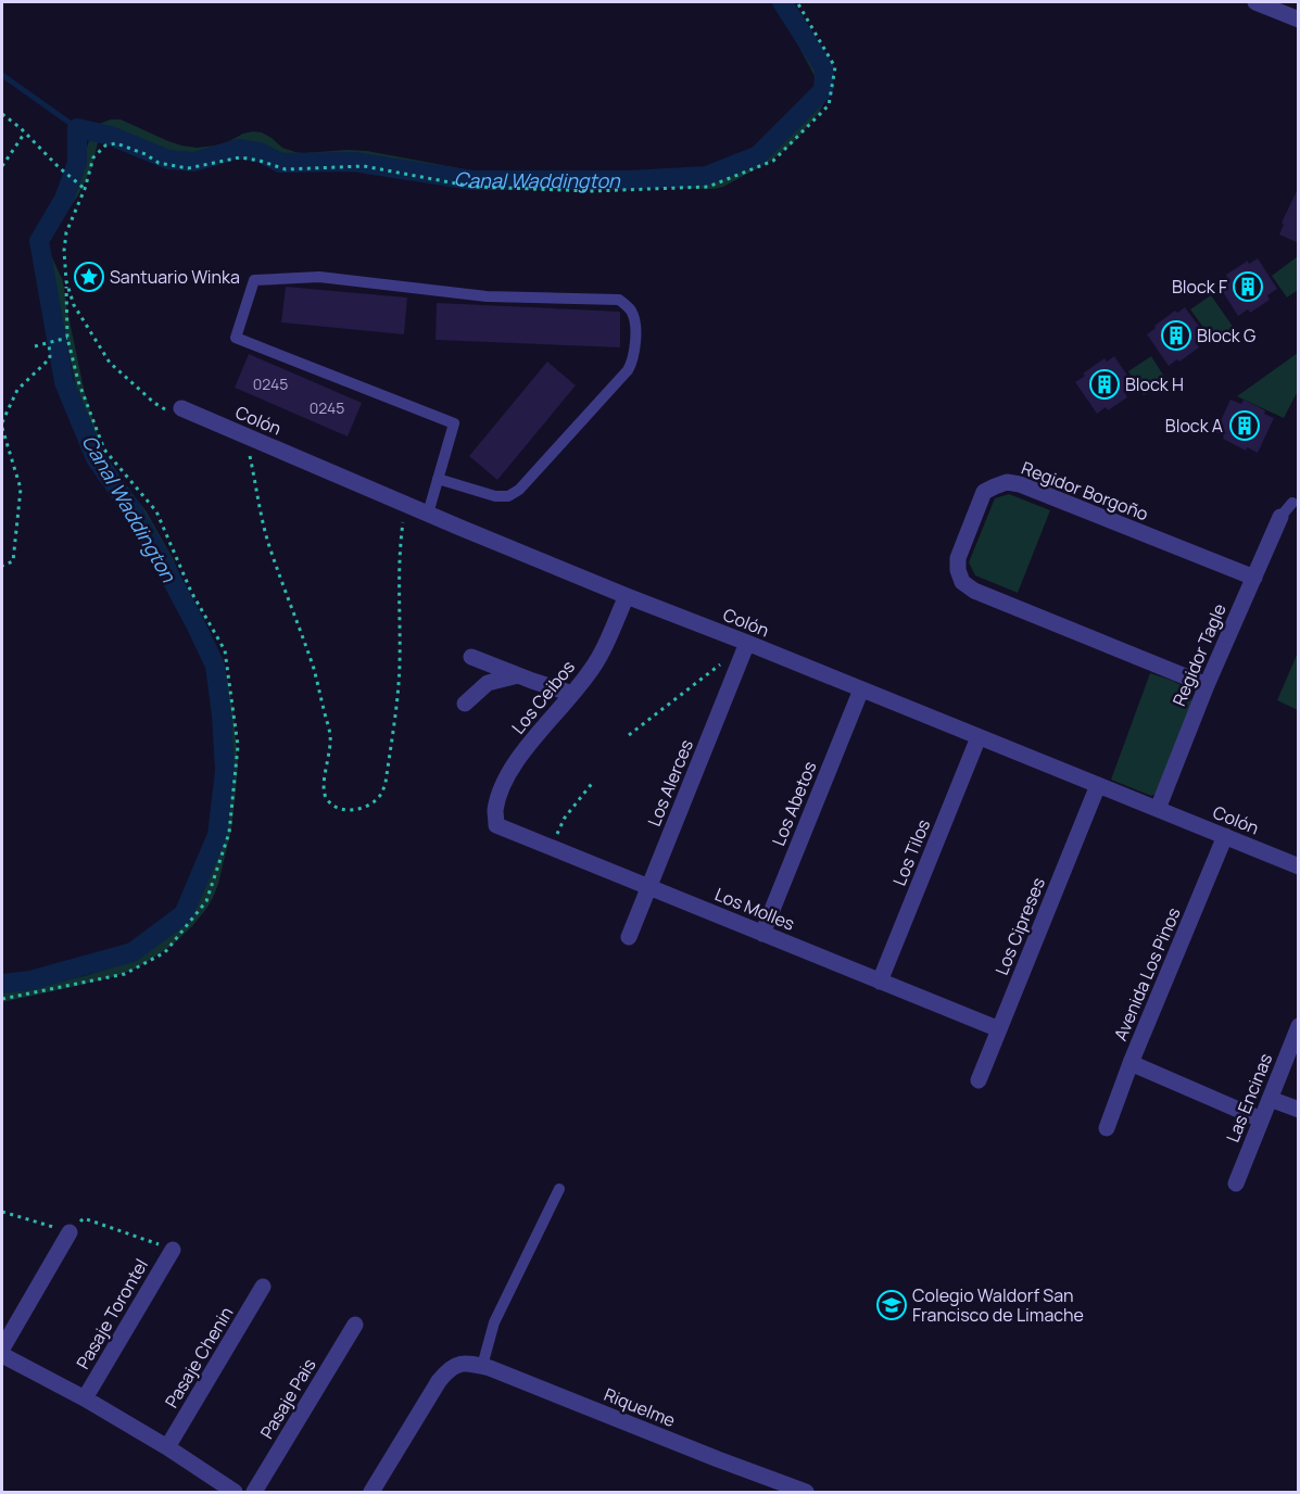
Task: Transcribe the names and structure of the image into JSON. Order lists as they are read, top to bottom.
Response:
{
  "streets": {
    "street": [
      "Colón",
      "Regidor Borgoño",
      "Regidor Tagle",
      "Los Ceibos",
      "Los Alerces",
      "Los Abetos",
      "Los Tilos",
      "Los Molles",
      "Los Cipreses",
      "Avenida Los Pinos",
      "Las Encinas",
      "Pasaje Torontel",
      "Pasaje Chenin",
      "Pasaje Pais",
      "Riquelme"
    ]
  },
  "crossings": [
    ["Colón", "Regidor Tagle"],
    ["Colón", "Los Ceibos"],
    ["Colón", "Los Alerces"],
    ["Colón", "Los Abetos"],
    ["Colón", "Los Tilos"],
    ["Colón", "Los Cipreses"],
    ["Colón", "Avenida Los Pinos"],
    ["Regidor Borgoño", "Regidor Tagle"],
    ["Los Ceibos", "Los Molles"],
    ["Los Alerces", "Los Molles"],
    ["Los Abetos", "Los Molles"],
    ["Los Tilos", "Los Molles"],
    ["Los Molles", "Los Cipreses"]
  ],
  "water": ["Canal Waddington"],
  "places": {
    "place": ["Santuario Winka"],
    "building": [
      "Block F",
      "Block G",
      "Block H",
      "Block A"
    ],
    "school or university": ["Colegio Waldorf San Francisco de Limache"]
  },
  "house_numbers": ["0245", "0245"]
}
